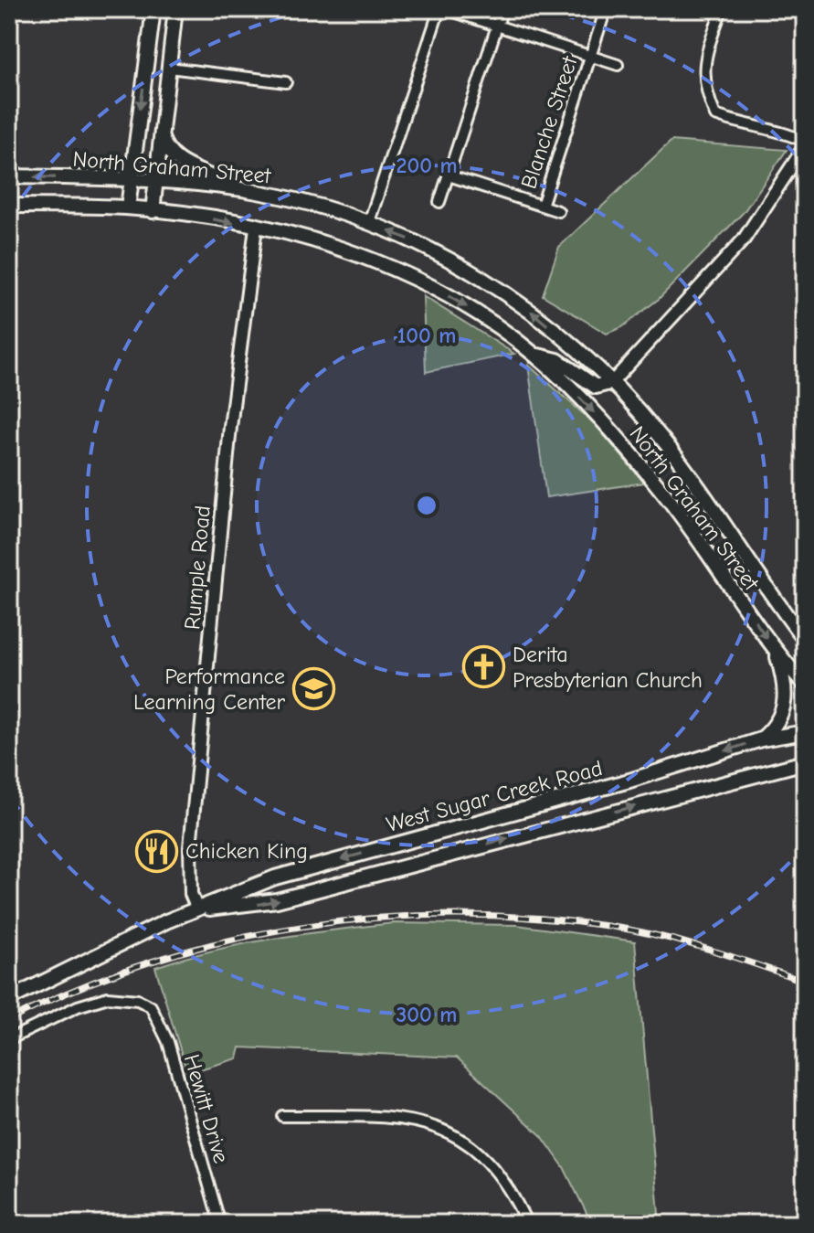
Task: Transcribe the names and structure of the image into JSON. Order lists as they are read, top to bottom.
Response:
{
  "streets": {
    "main road": ["North Graham Street", "West Sugar Creek Road"],
    "street": ["Blanche Street", "Rumple Road", "Hewitt Drive"]
  },
  "crossings": [
    ["North Graham Street", "Rumple Road"],
    ["Rumple Road", "West Sugar Creek Road"]
  ],
  "places": {
    "church": ["Derita Presbyterian Church"],
    "school or university": ["Performance Learning Center"],
    "restaurant": ["Chicken King"]
  },
  "rings": ["200 m", "100 m", "300 m"]
}
